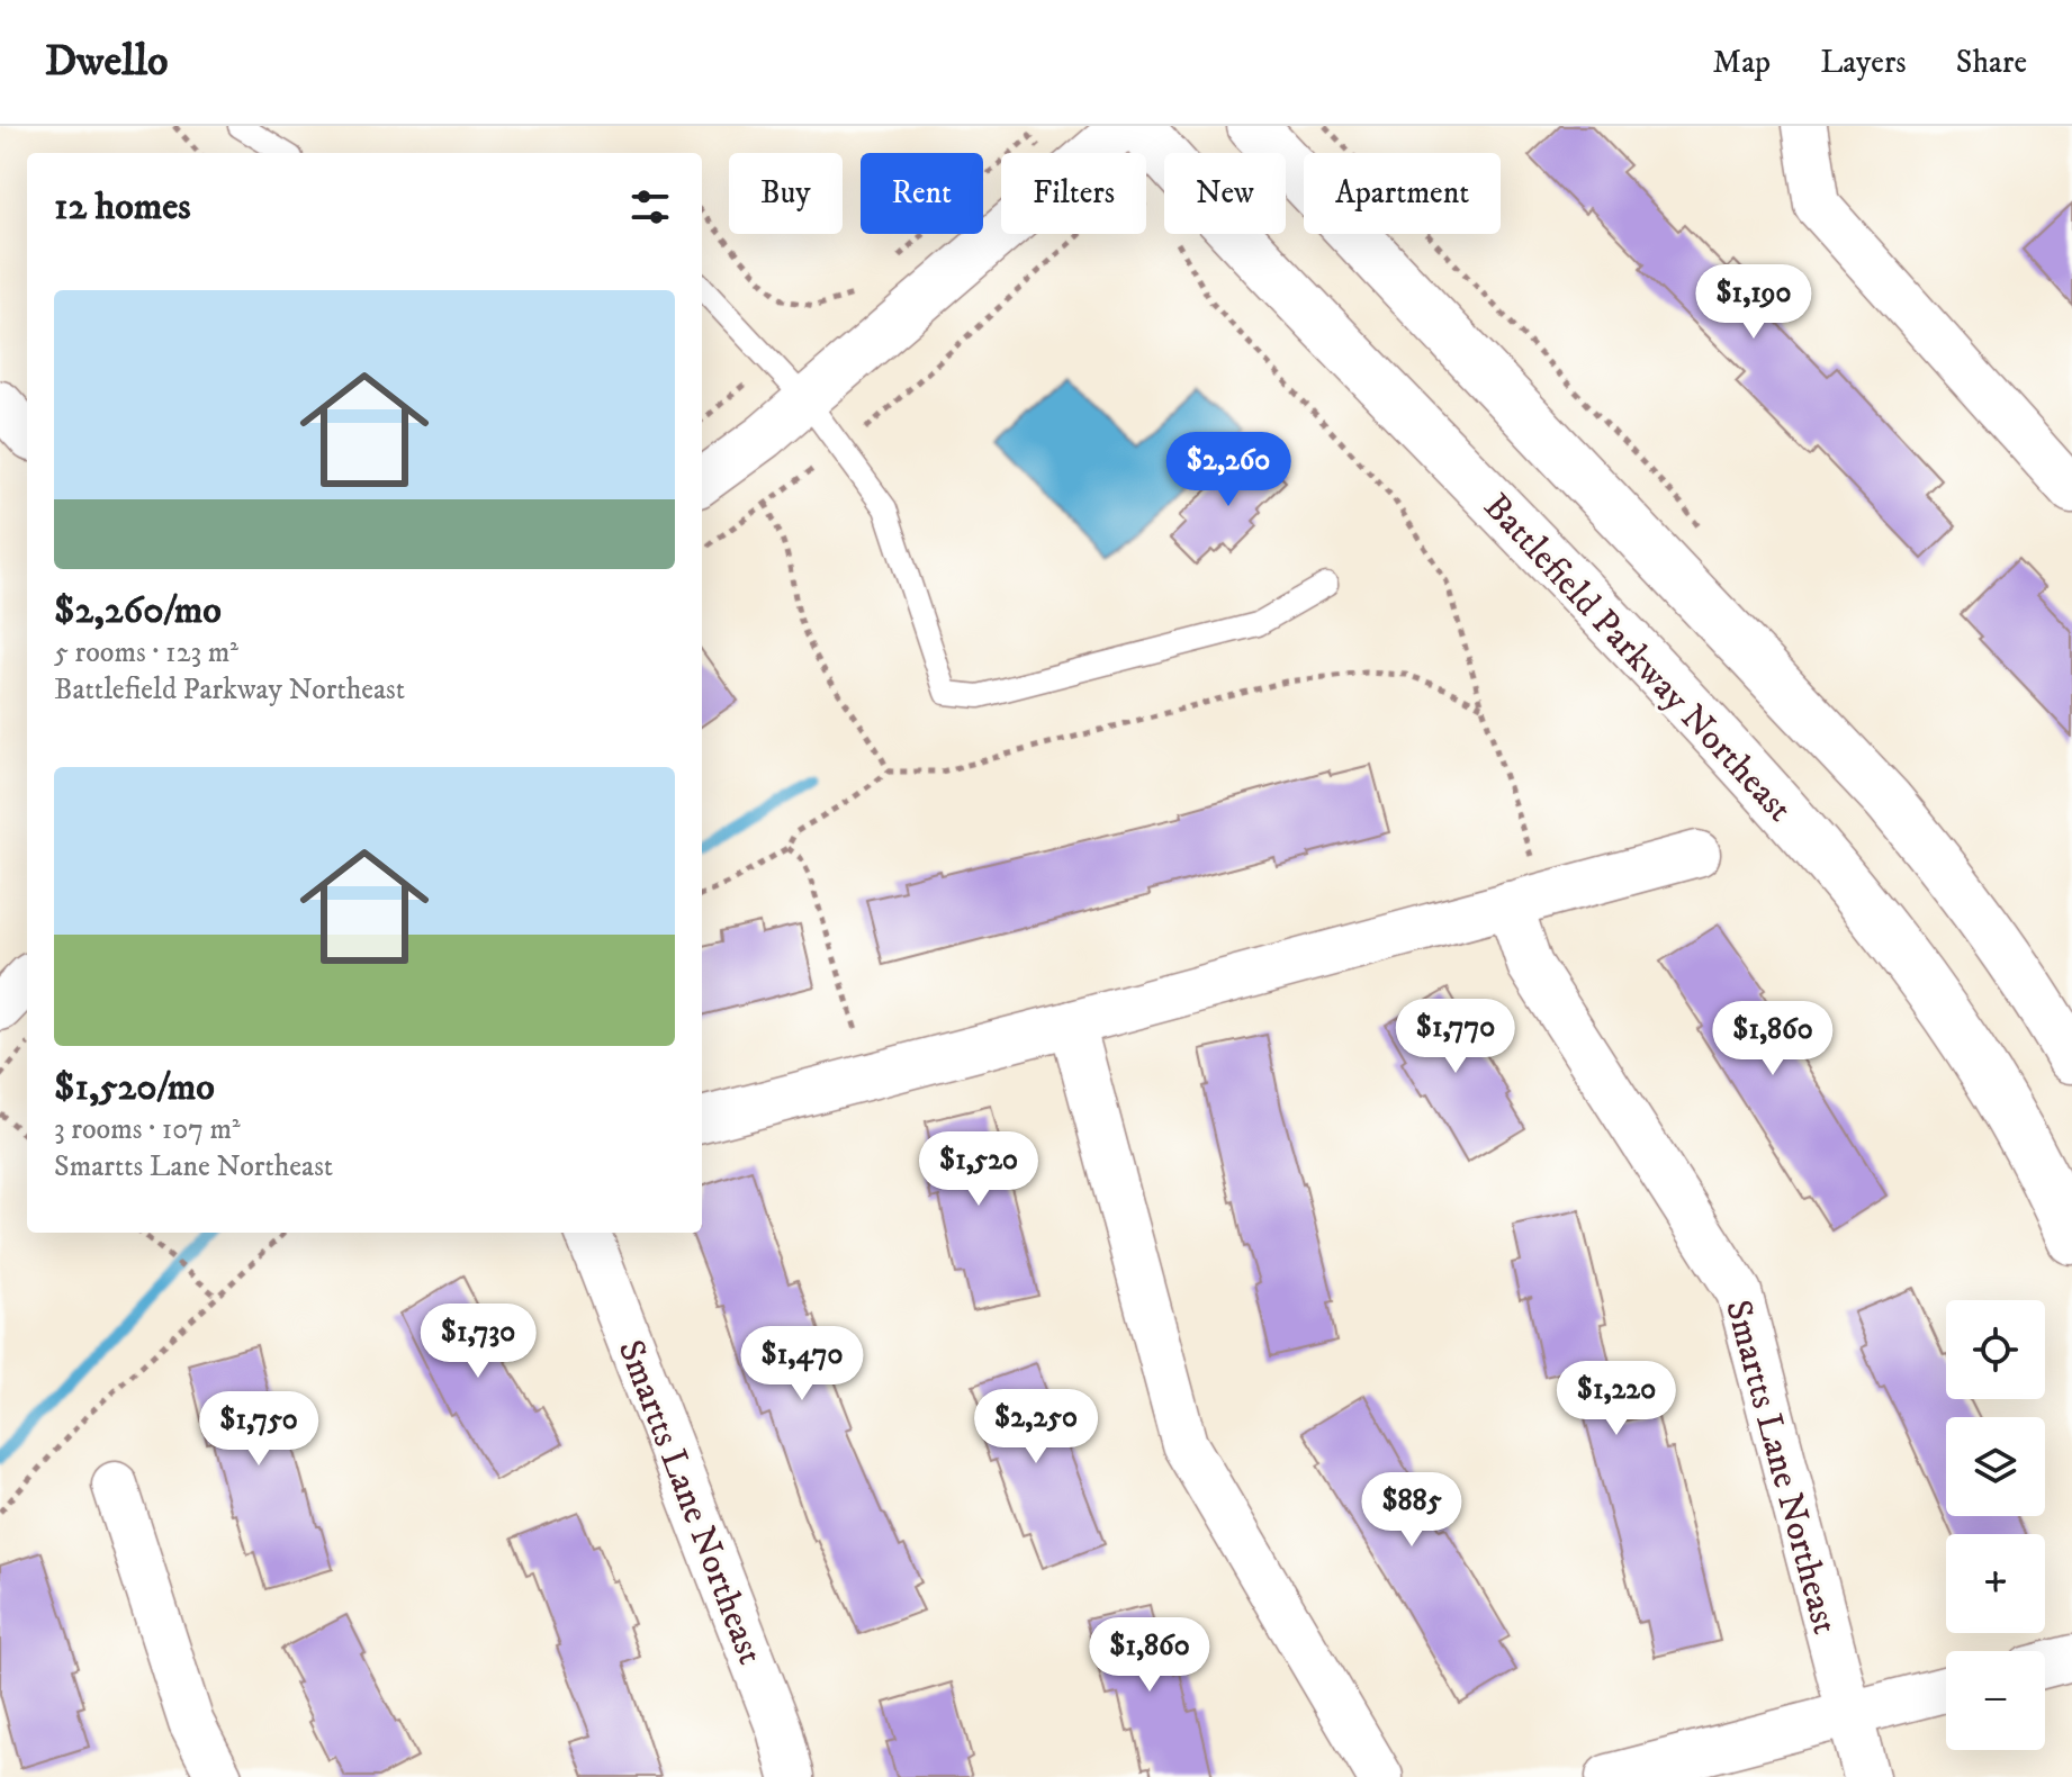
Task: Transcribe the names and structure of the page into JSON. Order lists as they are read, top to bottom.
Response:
{
  "streets": {
    "main road": ["Battlefield Parkway Northeast"],
    "street": ["Smartts Lane Northeast"]
  },
  "page": {
    "header": "Dwello",
    "nav": ["Map", "Layers", "Share"],
    "chip": [
      "Buy",
      "Rent",
      "Filters",
      "New",
      "Apartment"
    ],
    "heading": "12 homes",
    "list": [
      {
        "name": "$2,260/mo",
        "note": "5 rooms · 123 m² · Battlefield Parkway Northeast"
      },
      {
        "name": "$1,520/mo",
        "note": "3 rooms · 107 m² · Smartts Lane Northeast"
      }
    ],
    "price": [
      "$1,190",
      "$2,260",
      "$1,770",
      "$1,860",
      "$1,520",
      "$1,730",
      "$1,470",
      "$1,220",
      "$2,250",
      "$1,750",
      "$885",
      "$1,860"
    ],
    "map_buttons": ["+", "−"]
  }
}
